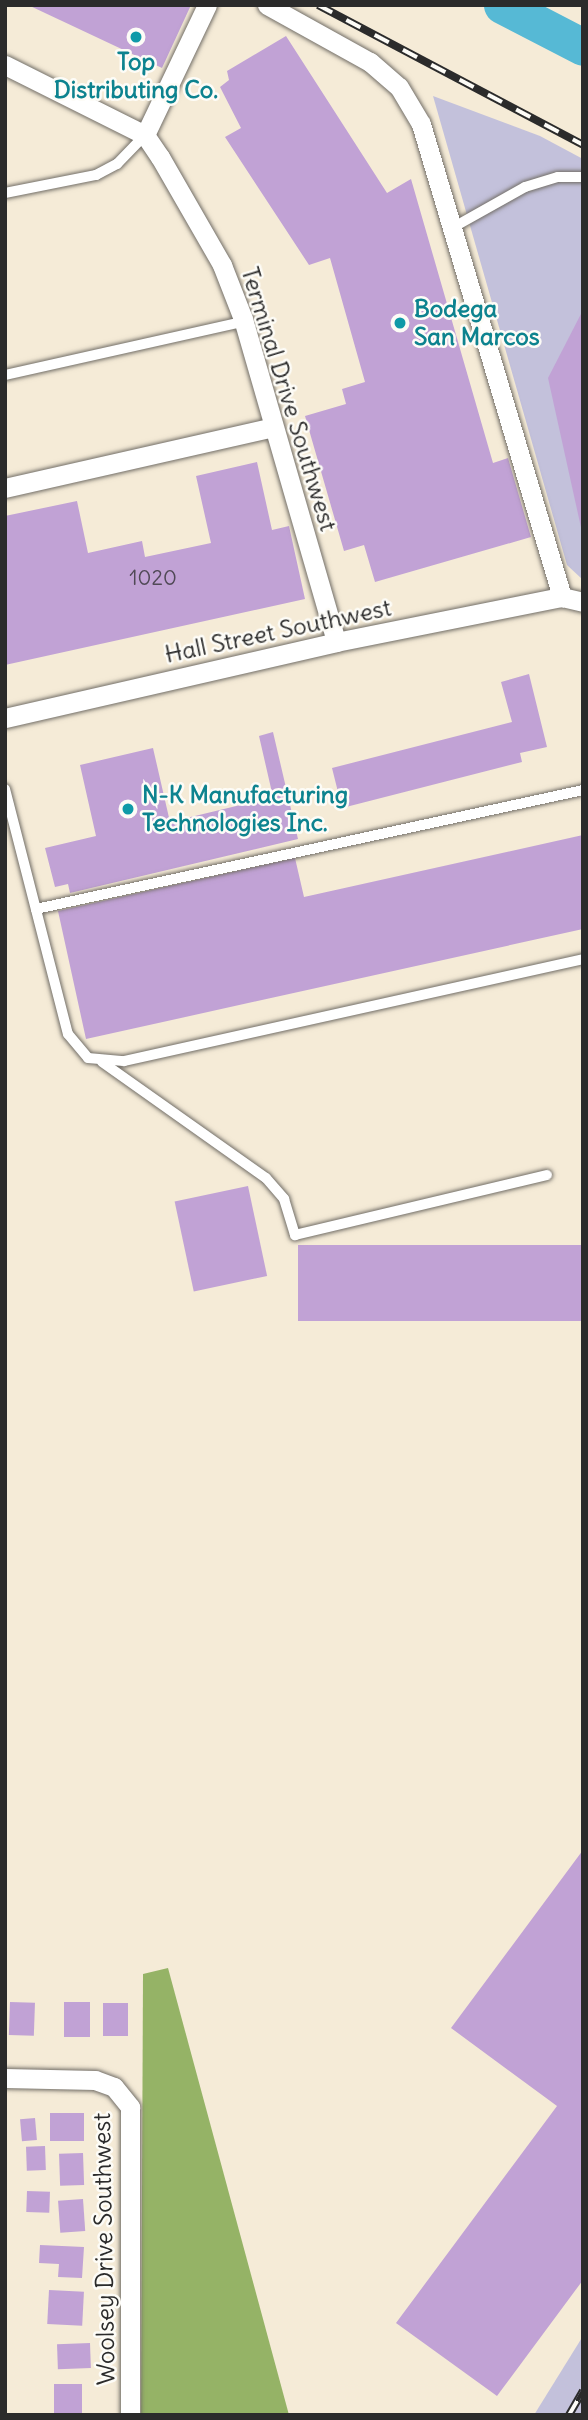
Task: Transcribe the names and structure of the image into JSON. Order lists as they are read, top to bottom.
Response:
{
  "streets": {
    "street": ["Terminal Drive Southwest", "Hall Street Southwest", "Woolsey Drive Southwest"]
  },
  "crossings": [
    ["Terminal Drive Southwest", "Hall Street Southwest"]
  ],
  "places": ["Top Distributing Co.", "Bodega San Marcos", "N-K Manufacturing Technologies Inc."],
  "house_numbers": ["1020"]
}
